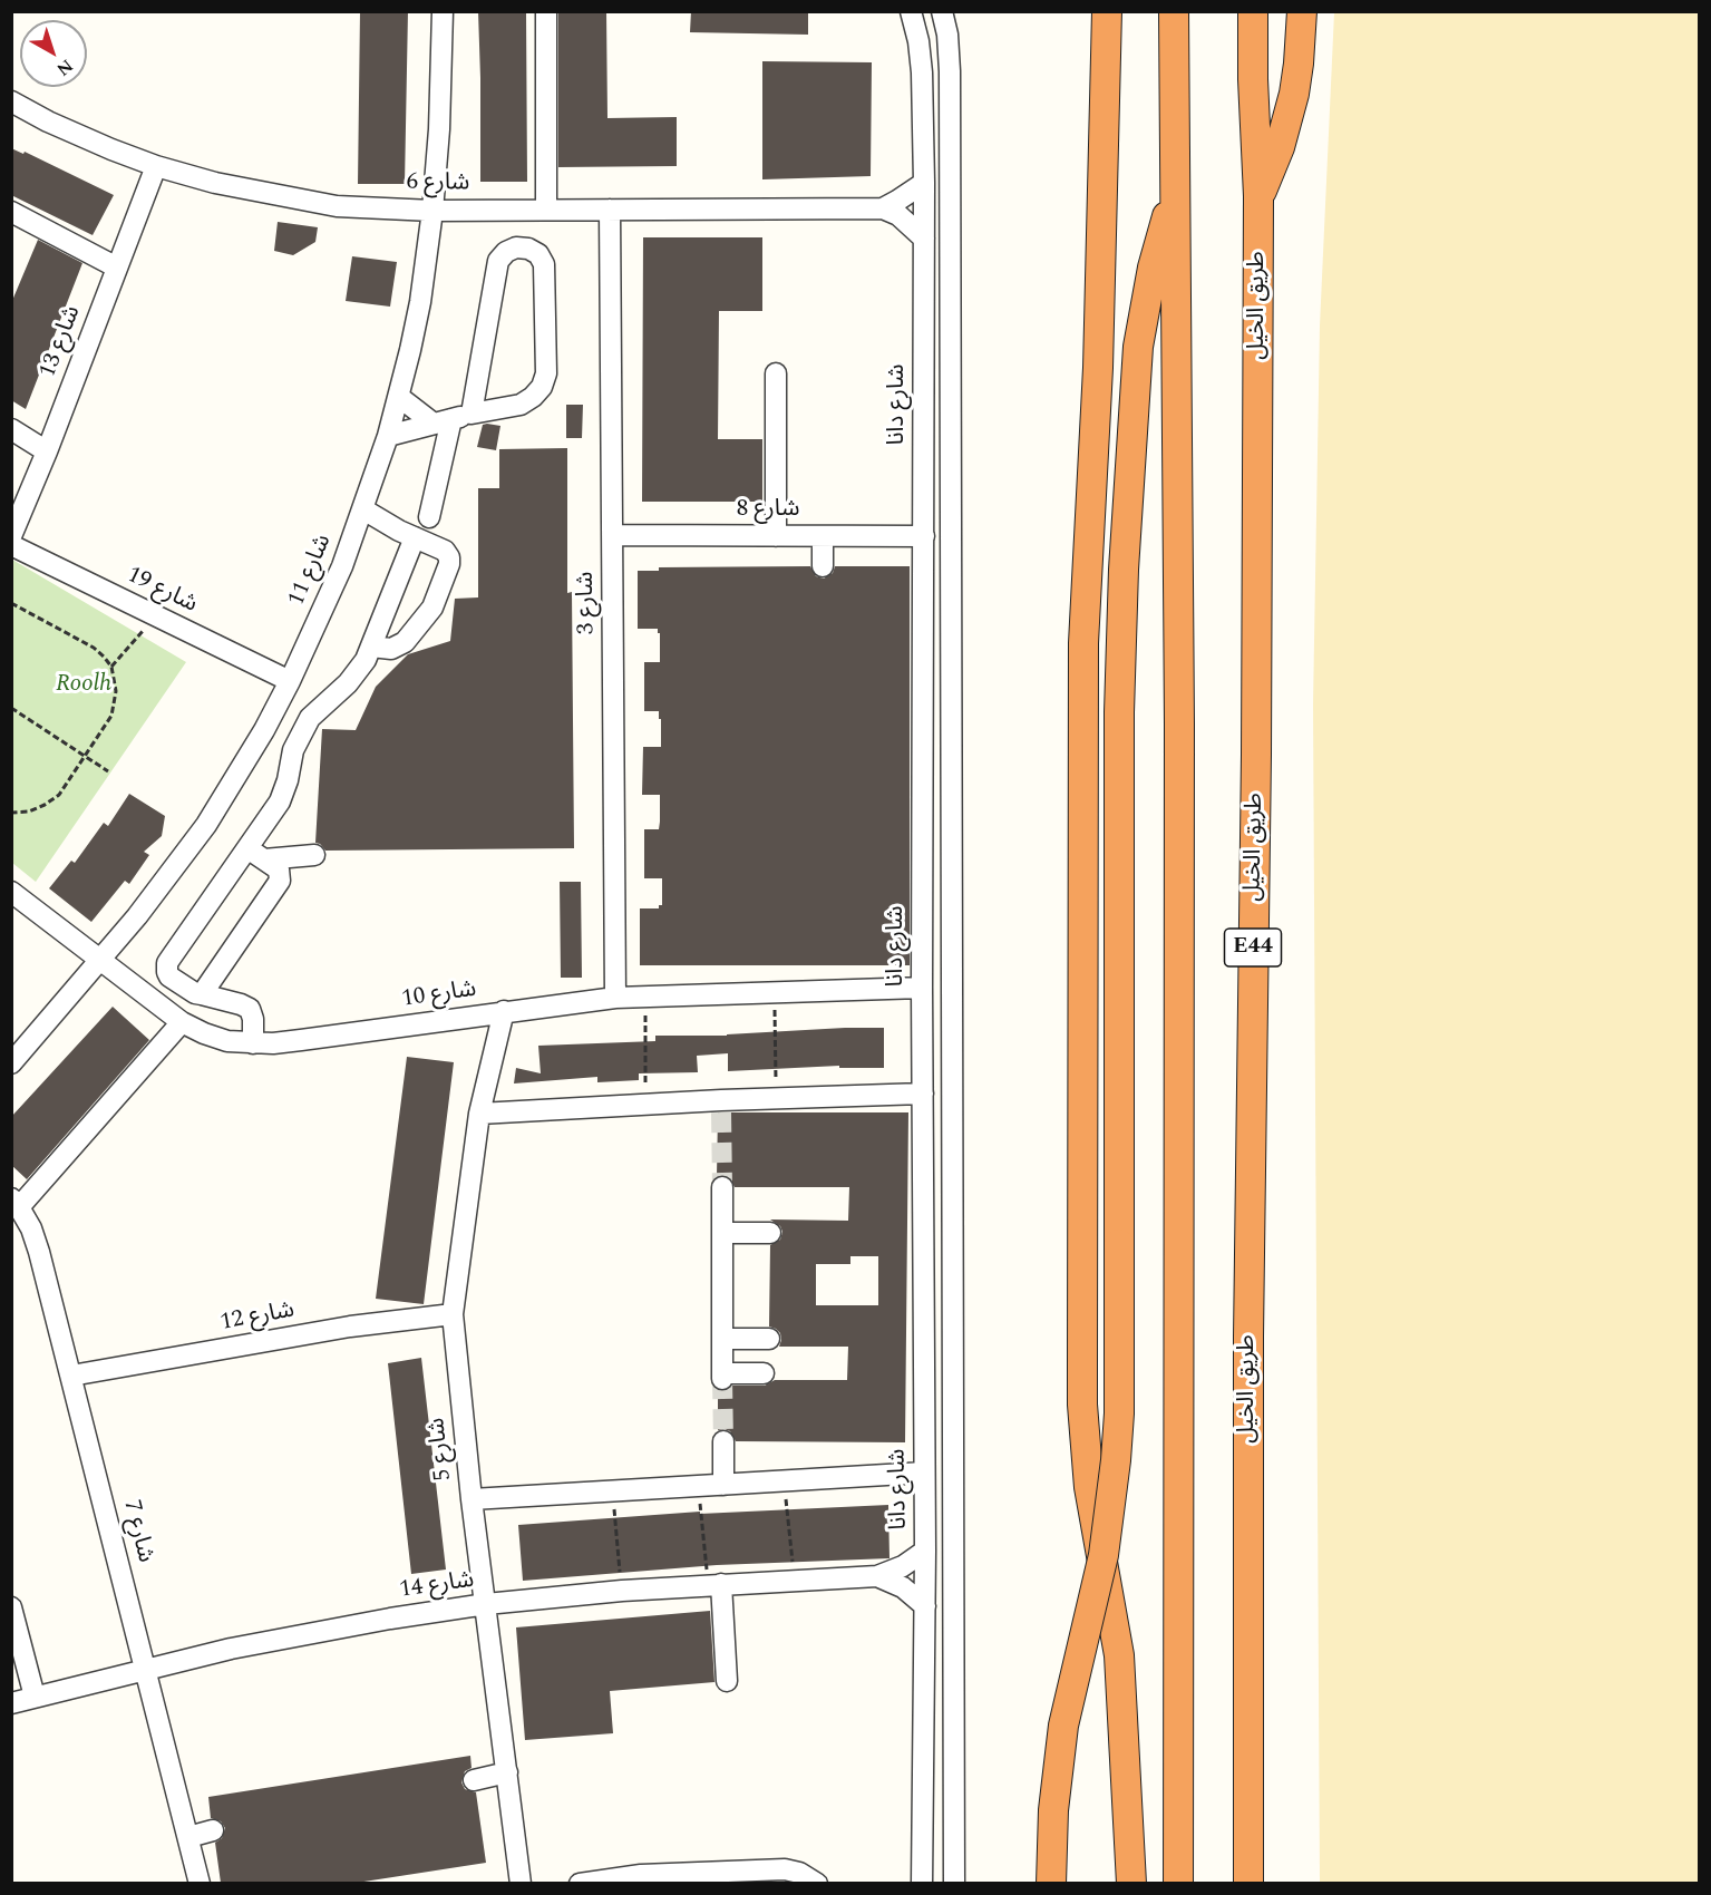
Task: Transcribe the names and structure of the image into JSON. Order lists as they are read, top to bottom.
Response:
{
  "streets": {
    "highway": ["طريق الخيل", "E44"],
    "street": [
      "شارع 6",
      "شارع 13",
      "شارع دانا",
      "شارع 8",
      "شارع 11",
      "شارع 19",
      "شارع 3",
      "شارع 10",
      "شارع 12",
      "شارع 5",
      "شارع 7",
      "شارع 14"
    ]
  },
  "crossings": [
    ["شارع 6", "شارع 13"],
    ["شارع 6", "شارع دانا"],
    ["شارع 6", "شارع 11"],
    ["شارع 6", "شارع 3"],
    ["شارع دانا", "شارع 8"],
    ["شارع دانا", "شارع 10"],
    ["شارع دانا", "شارع 14"],
    ["شارع 8", "شارع 3"],
    ["شارع 11", "شارع 19"],
    ["شارع 11", "شارع 10"],
    ["شارع 3", "شارع 10"],
    ["شارع 10", "شارع 5"],
    ["شارع 12", "شارع 5"],
    ["شارع 12", "شارع 7"],
    ["شارع 5", "شارع 14"],
    ["شارع 7", "شارع 14"]
  ],
  "parks": ["Roolh"],
  "north": "bottom right"
}
